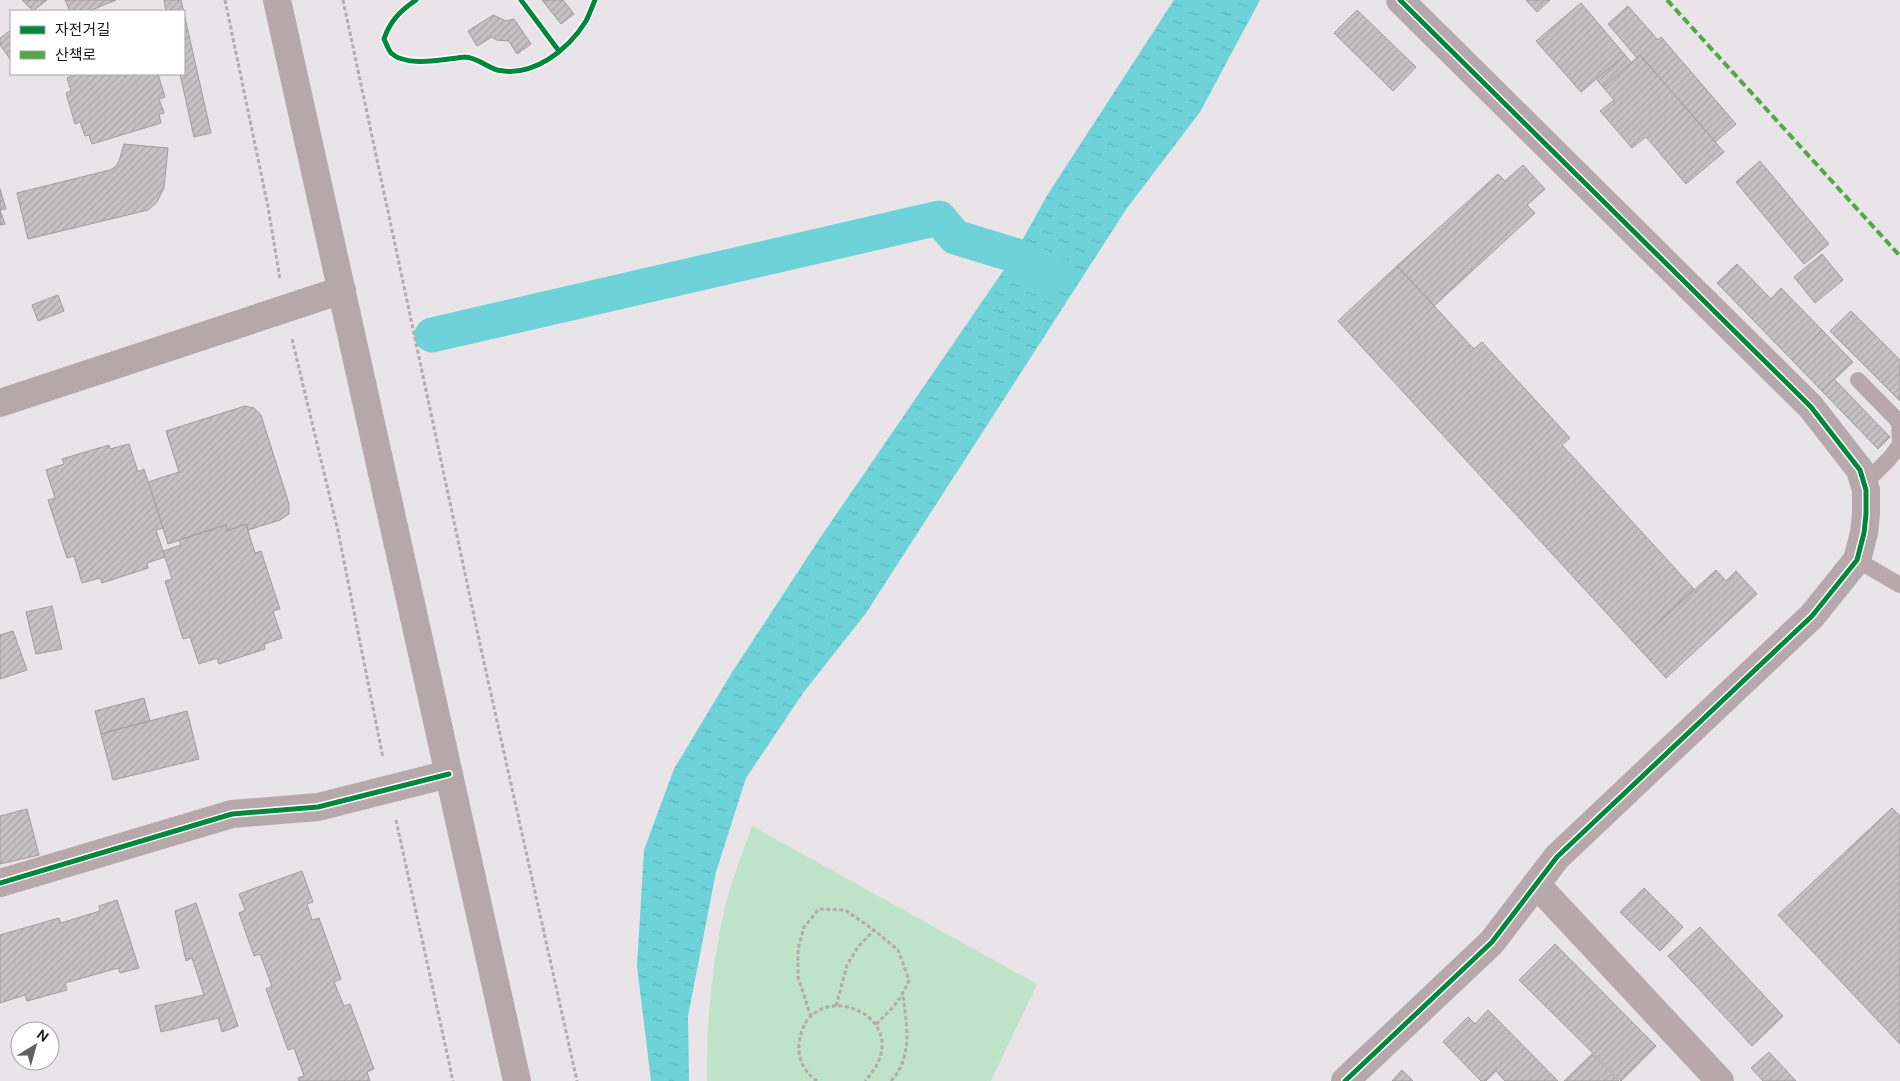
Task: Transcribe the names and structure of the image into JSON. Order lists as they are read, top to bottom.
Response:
{
  "legend": ["자전거길", "산책로"],
  "north": "top right"
}
